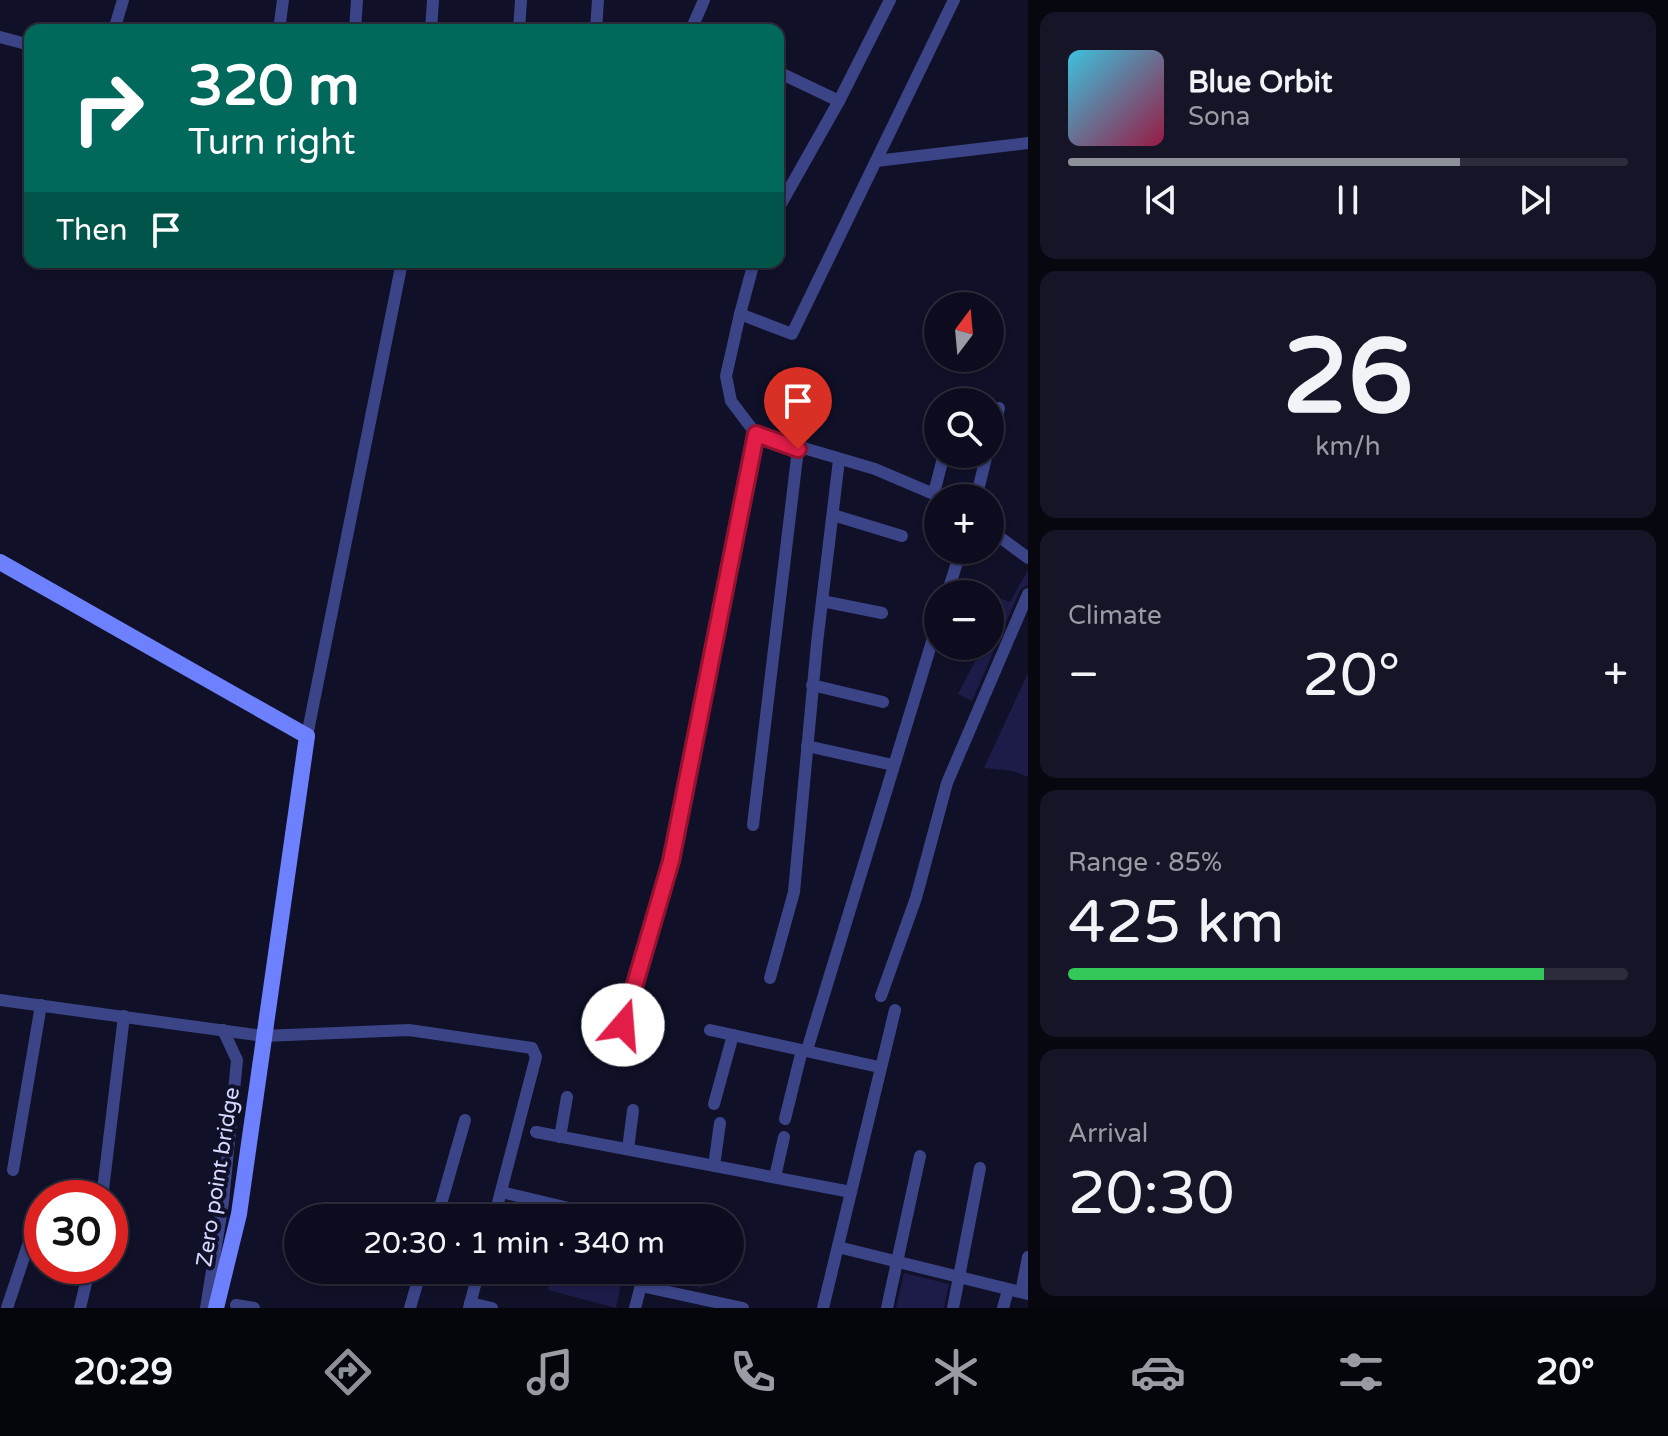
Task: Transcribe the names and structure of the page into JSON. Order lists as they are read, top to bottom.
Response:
{
  "streets": {
    "street": ["Zero point bridge"]
  },
  "north": "top",
  "page": {
    "turn": ["320 m", "Turn right"],
    "song": ["Blue Orbit", "Sona"],
    "then": "Then",
    "tile": [
      ["26", "km/h"],
      "Climate",
      ["Range · 85%", "425 km"],
      ["Arrival", "20:30"]
    ],
    "map_buttons": ["+", "−"],
    "heat": ["−", "20°", "+"],
    "limit": "30",
    "trip": "20:30 · 1 min · 340 m",
    "tabs": ["20:29", "20°"]
  }
}
